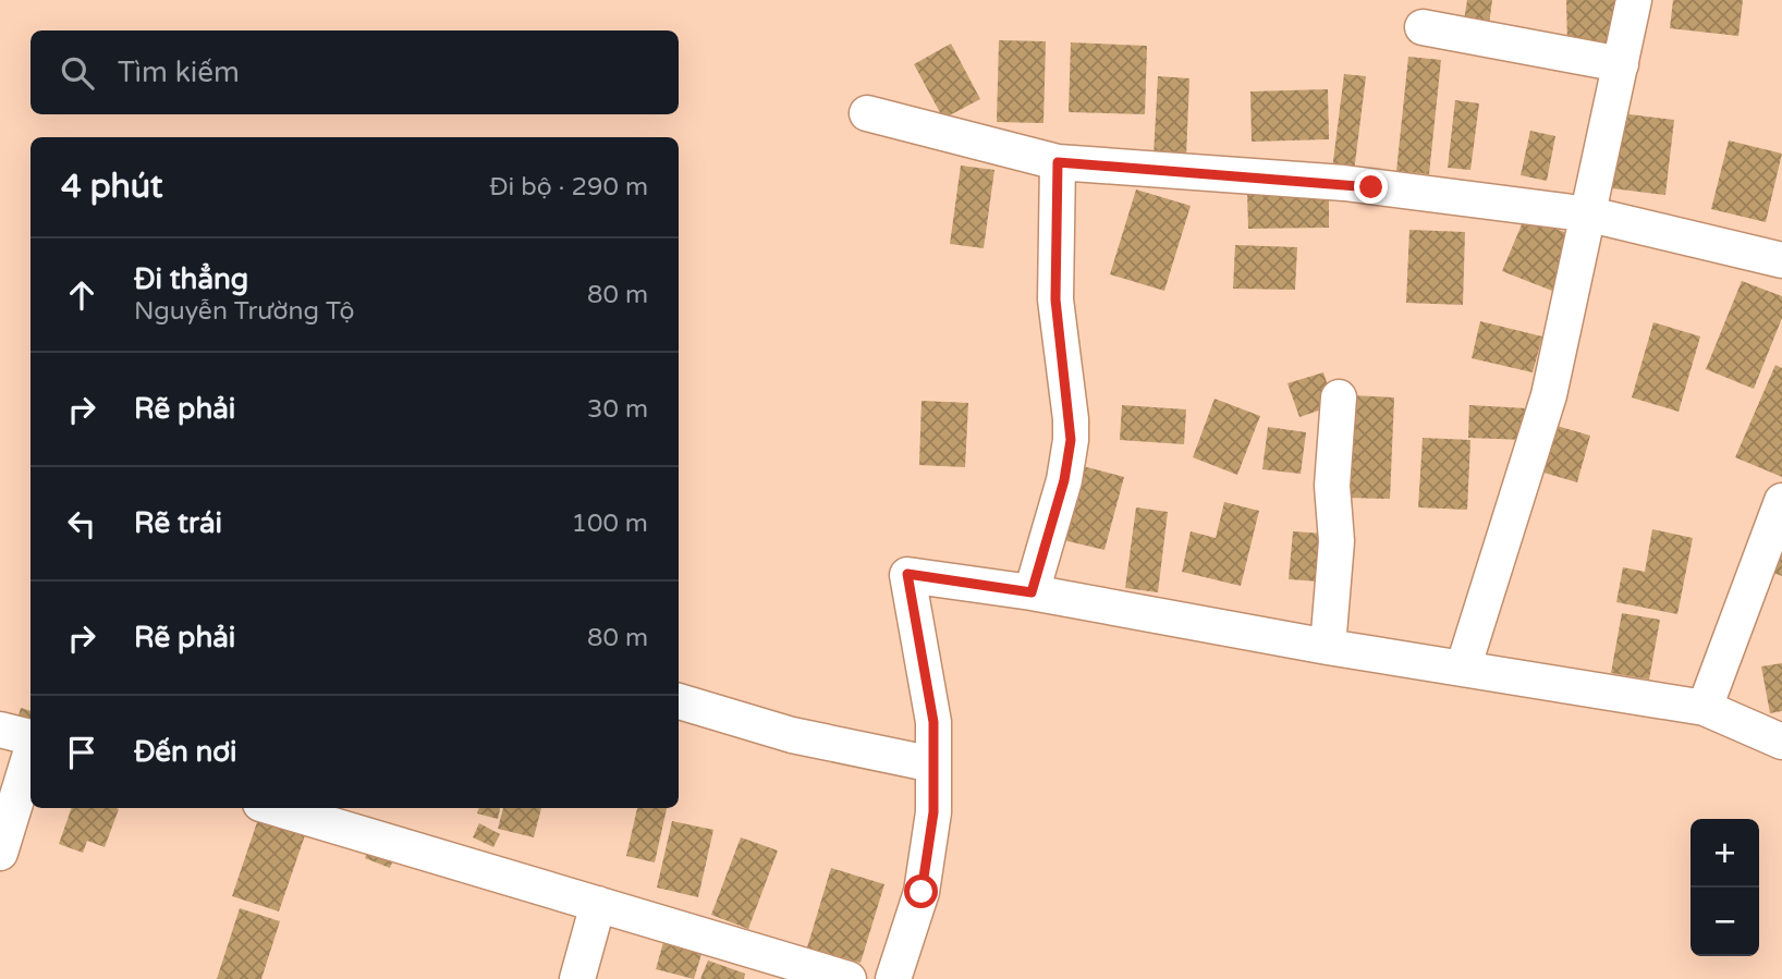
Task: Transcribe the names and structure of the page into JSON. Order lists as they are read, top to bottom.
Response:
{
  "page": {
    "search": "Tìm kiếm",
    "heading": ["4 phút", "Đi bộ · 290 m"],
    "list": [
      ["Đi thẳng", "Nguyễn Trường Tộ", "80 m"],
      ["Rẽ phải", "30 m"],
      ["Rẽ trái", "100 m"],
      ["Rẽ phải", "80 m"],
      "Đến nơi"
    ],
    "map_buttons": ["+", "−"]
  }
}
